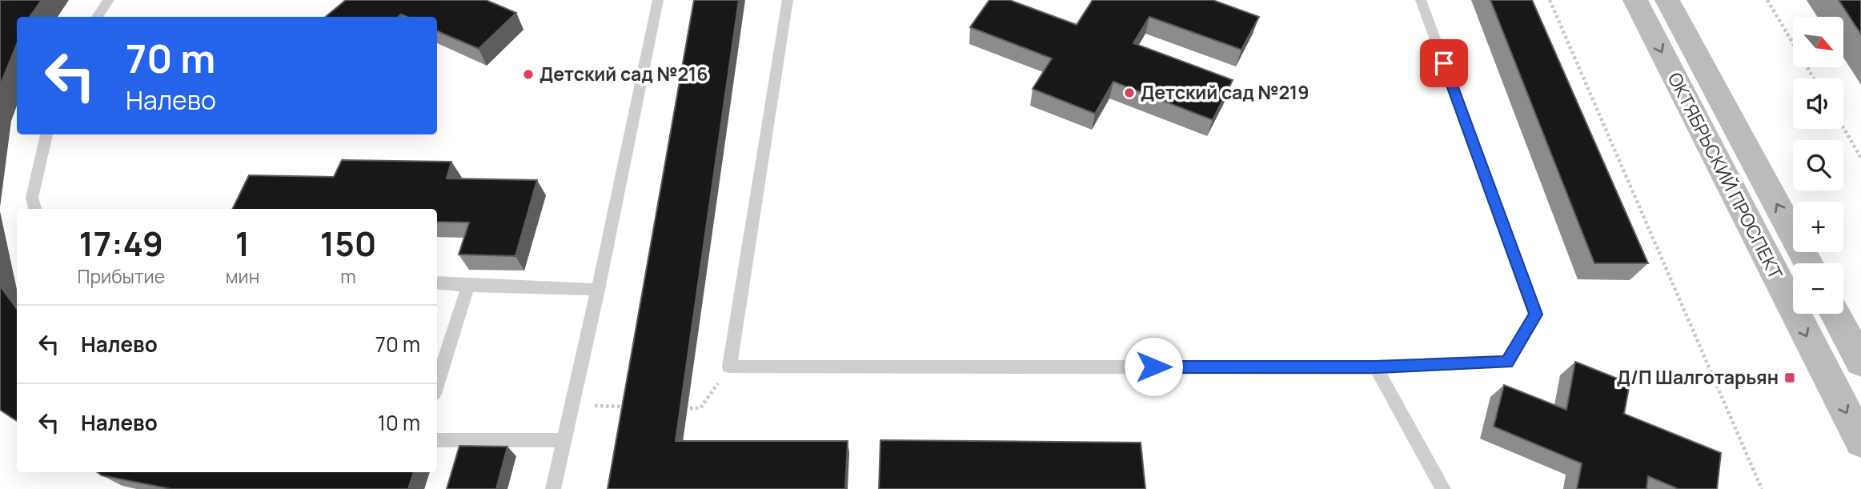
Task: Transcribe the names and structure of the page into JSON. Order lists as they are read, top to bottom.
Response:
{
  "streets": {
    "main road": ["ОКТЯБРЬСКИЙ ПРОСПЕКТ"]
  },
  "places": {
    "other": ["Детский сад №216", "Детский сад №219"],
    "transit": ["Д/П Шалготарьян"]
  },
  "north": "bottom right",
  "page": {
    "map_buttons": ["+", "−"],
    "turn": ["70 m", "Налево"],
    "eta": [
      "17:49",
      "Прибытие",
      "1",
      "мин",
      "150",
      "m"
    ],
    "list": [
      {
        "name": "Налево",
        "value": "70 m"
      },
      {
        "name": "Налево",
        "value": "10 m"
      }
    ]
  }
}
